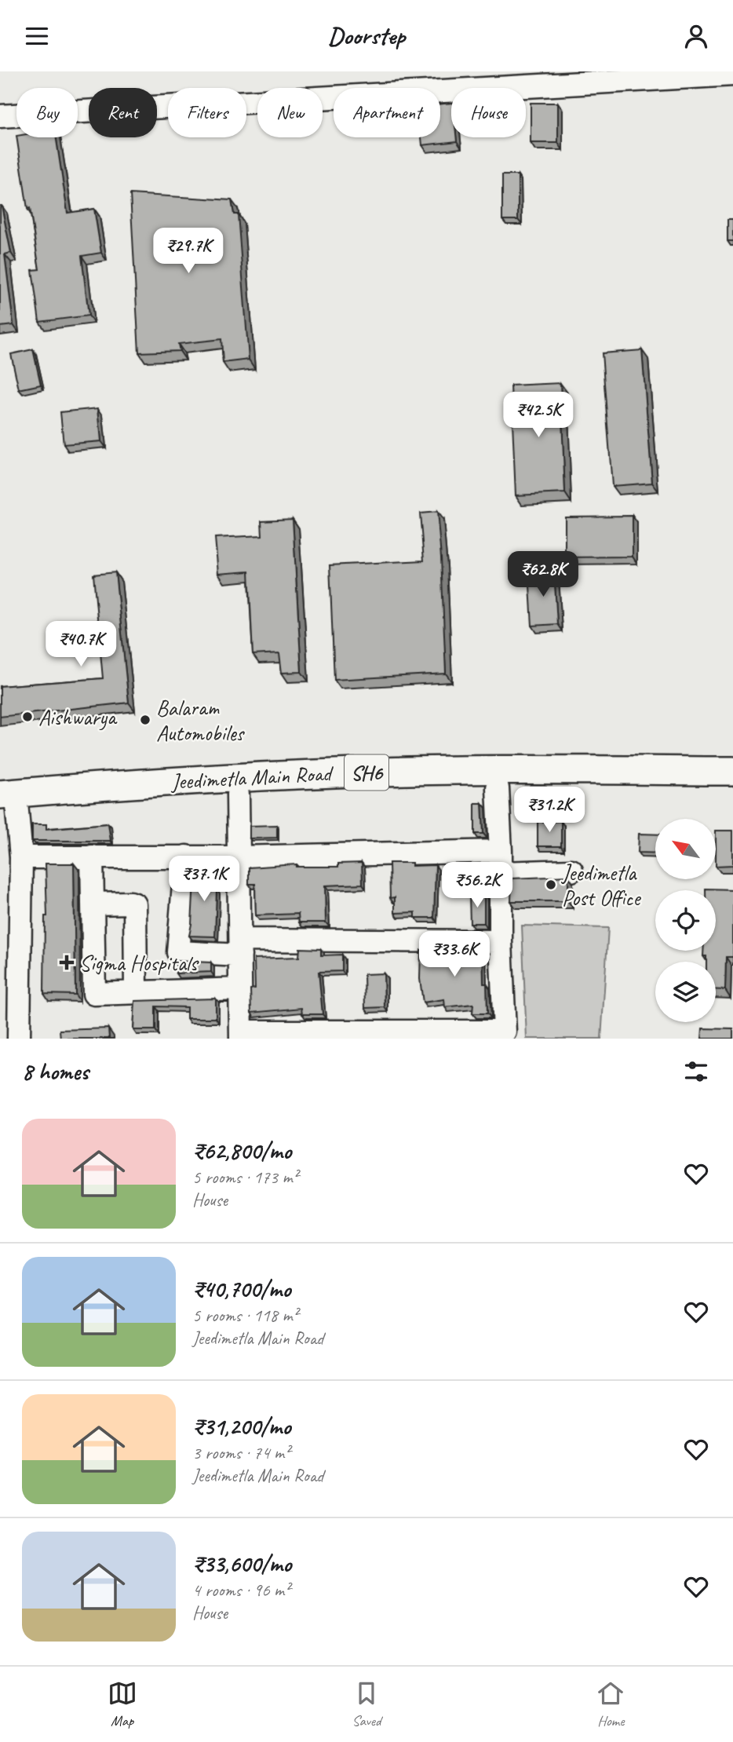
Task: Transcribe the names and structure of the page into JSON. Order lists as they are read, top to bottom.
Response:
{
  "streets": {
    "main road": ["SH6", "Jeedimetla Main Road"]
  },
  "places": {
    "other": ["Aishwarya", "Balaram Automobiles", "Jeedimetla Post Office"],
    "health": ["Sigma Hospitals"]
  },
  "north": "top left",
  "page": {
    "header": "Doorstep",
    "chip": [
      "Buy",
      "Rent",
      "Filters",
      "New",
      "Apartment",
      "House"
    ],
    "price": [
      "₹29.7K",
      "₹42.5K",
      "₹62.8K",
      "₹40.7K",
      "₹31.2K",
      "₹37.1K",
      "₹56.2K",
      "₹33.6K"
    ],
    "heading": "8 homes",
    "list": [
      {
        "name": "₹62,800/mo",
        "note": "5 rooms · 173 m² · House"
      },
      {
        "name": "₹40,700/mo",
        "note": "5 rooms · 118 m² · Jeedimetla Main Road"
      },
      {
        "name": "₹31,200/mo",
        "note": "3 rooms · 74 m² · Jeedimetla Main Road"
      },
      {
        "name": "₹33,600/mo",
        "note": "4 rooms · 96 m² · House"
      }
    ],
    "tabs": ["Map", "Saved", "Home"]
  }
}
